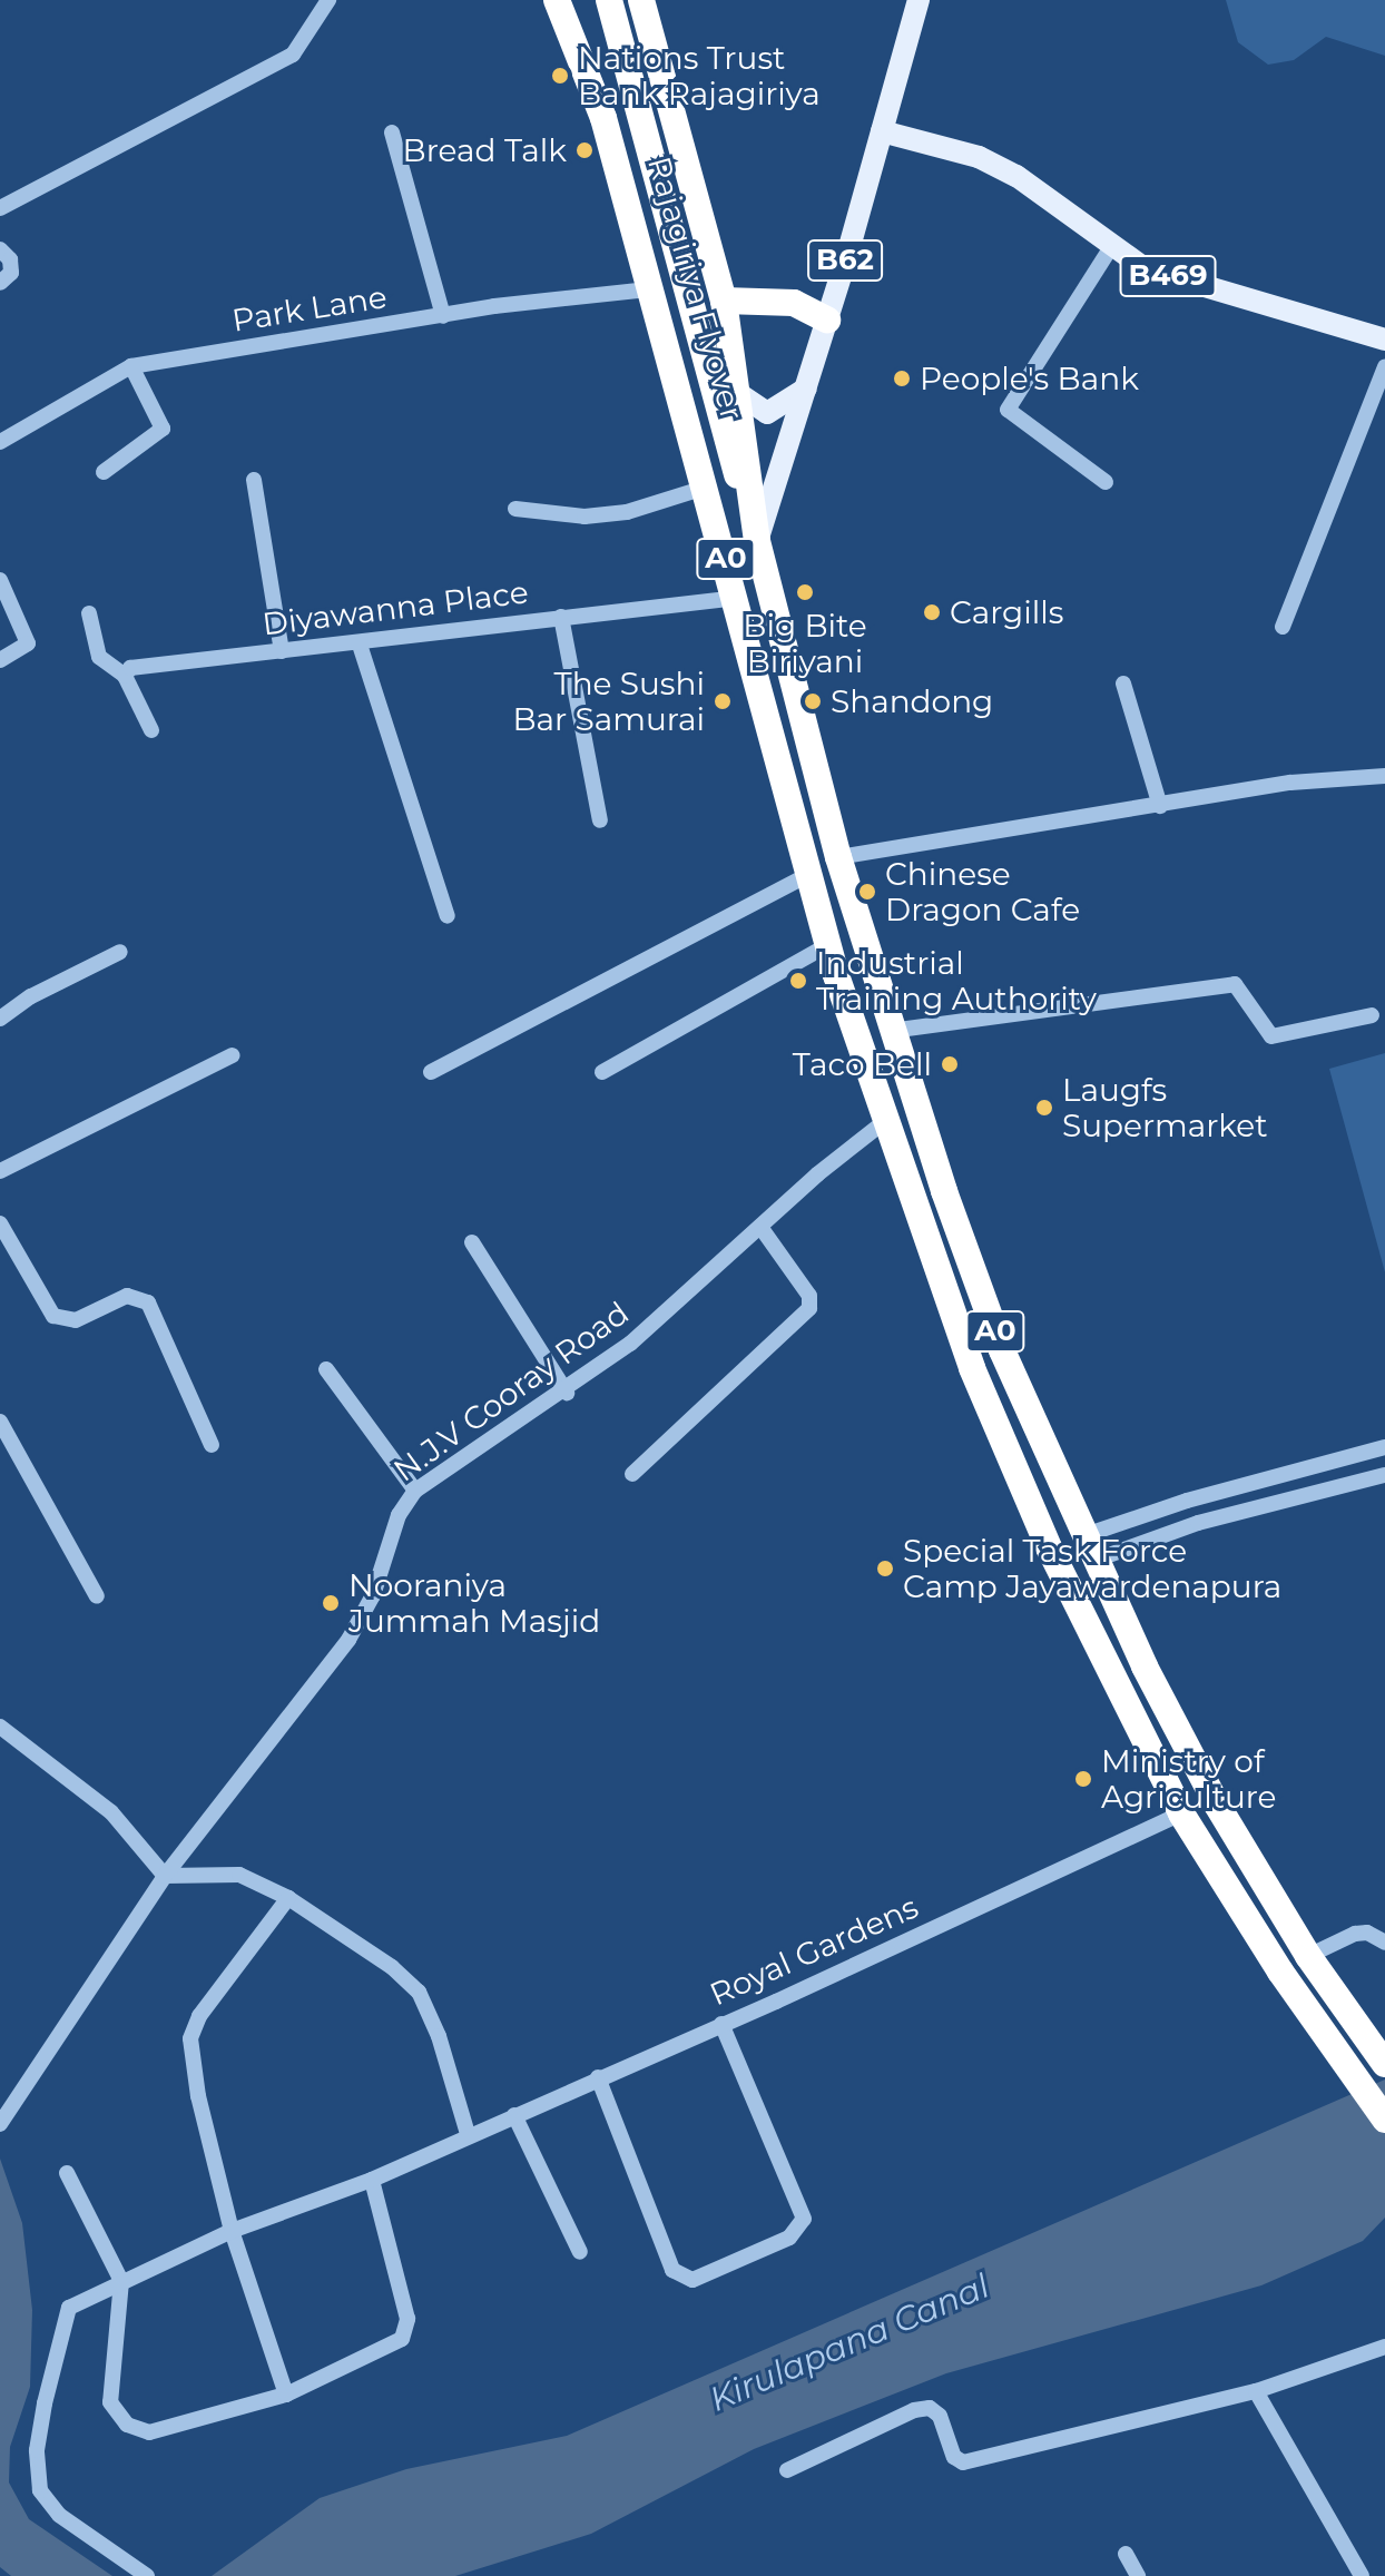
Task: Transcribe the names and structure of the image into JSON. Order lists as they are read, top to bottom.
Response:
{
  "streets": {
    "highway": ["Rajagiriya Flyover", "A0"],
    "main road": ["B62", "B469"],
    "street": [
      "Park Lane",
      "Diyawanna Place",
      "N.J.V Cooray Road",
      "Royal Gardens"
    ]
  },
  "crossings": [
    ["B62", "B469"],
    ["B62", "Rajagiriya Flyover"],
    ["B62", "A0"],
    ["Rajagiriya Flyover", "A0"],
    ["Rajagiriya Flyover", "Diyawanna Place"],
    ["Park Lane", "A0"],
    ["A0", "Diyawanna Place"],
    ["A0", "N.J.V Cooray Road"],
    ["A0", "Royal Gardens"]
  ],
  "water": ["Kirulapana Canal"],
  "places": [
    "Nations Trust Bank Rajagiriya",
    "Bread Talk",
    "People's Bank",
    "Big Bite Biriyani",
    "Cargills",
    "The Sushi Bar Samurai",
    "Shandong",
    "Chinese Dragon Cafe",
    "Industrial Training Authority",
    "Taco Bell",
    "Laugfs Supermarket",
    "Special Task Force Camp Jayawardenapura",
    "Nooraniya Jummah Masjid",
    "Ministry of Agriculture"
  ]
}
